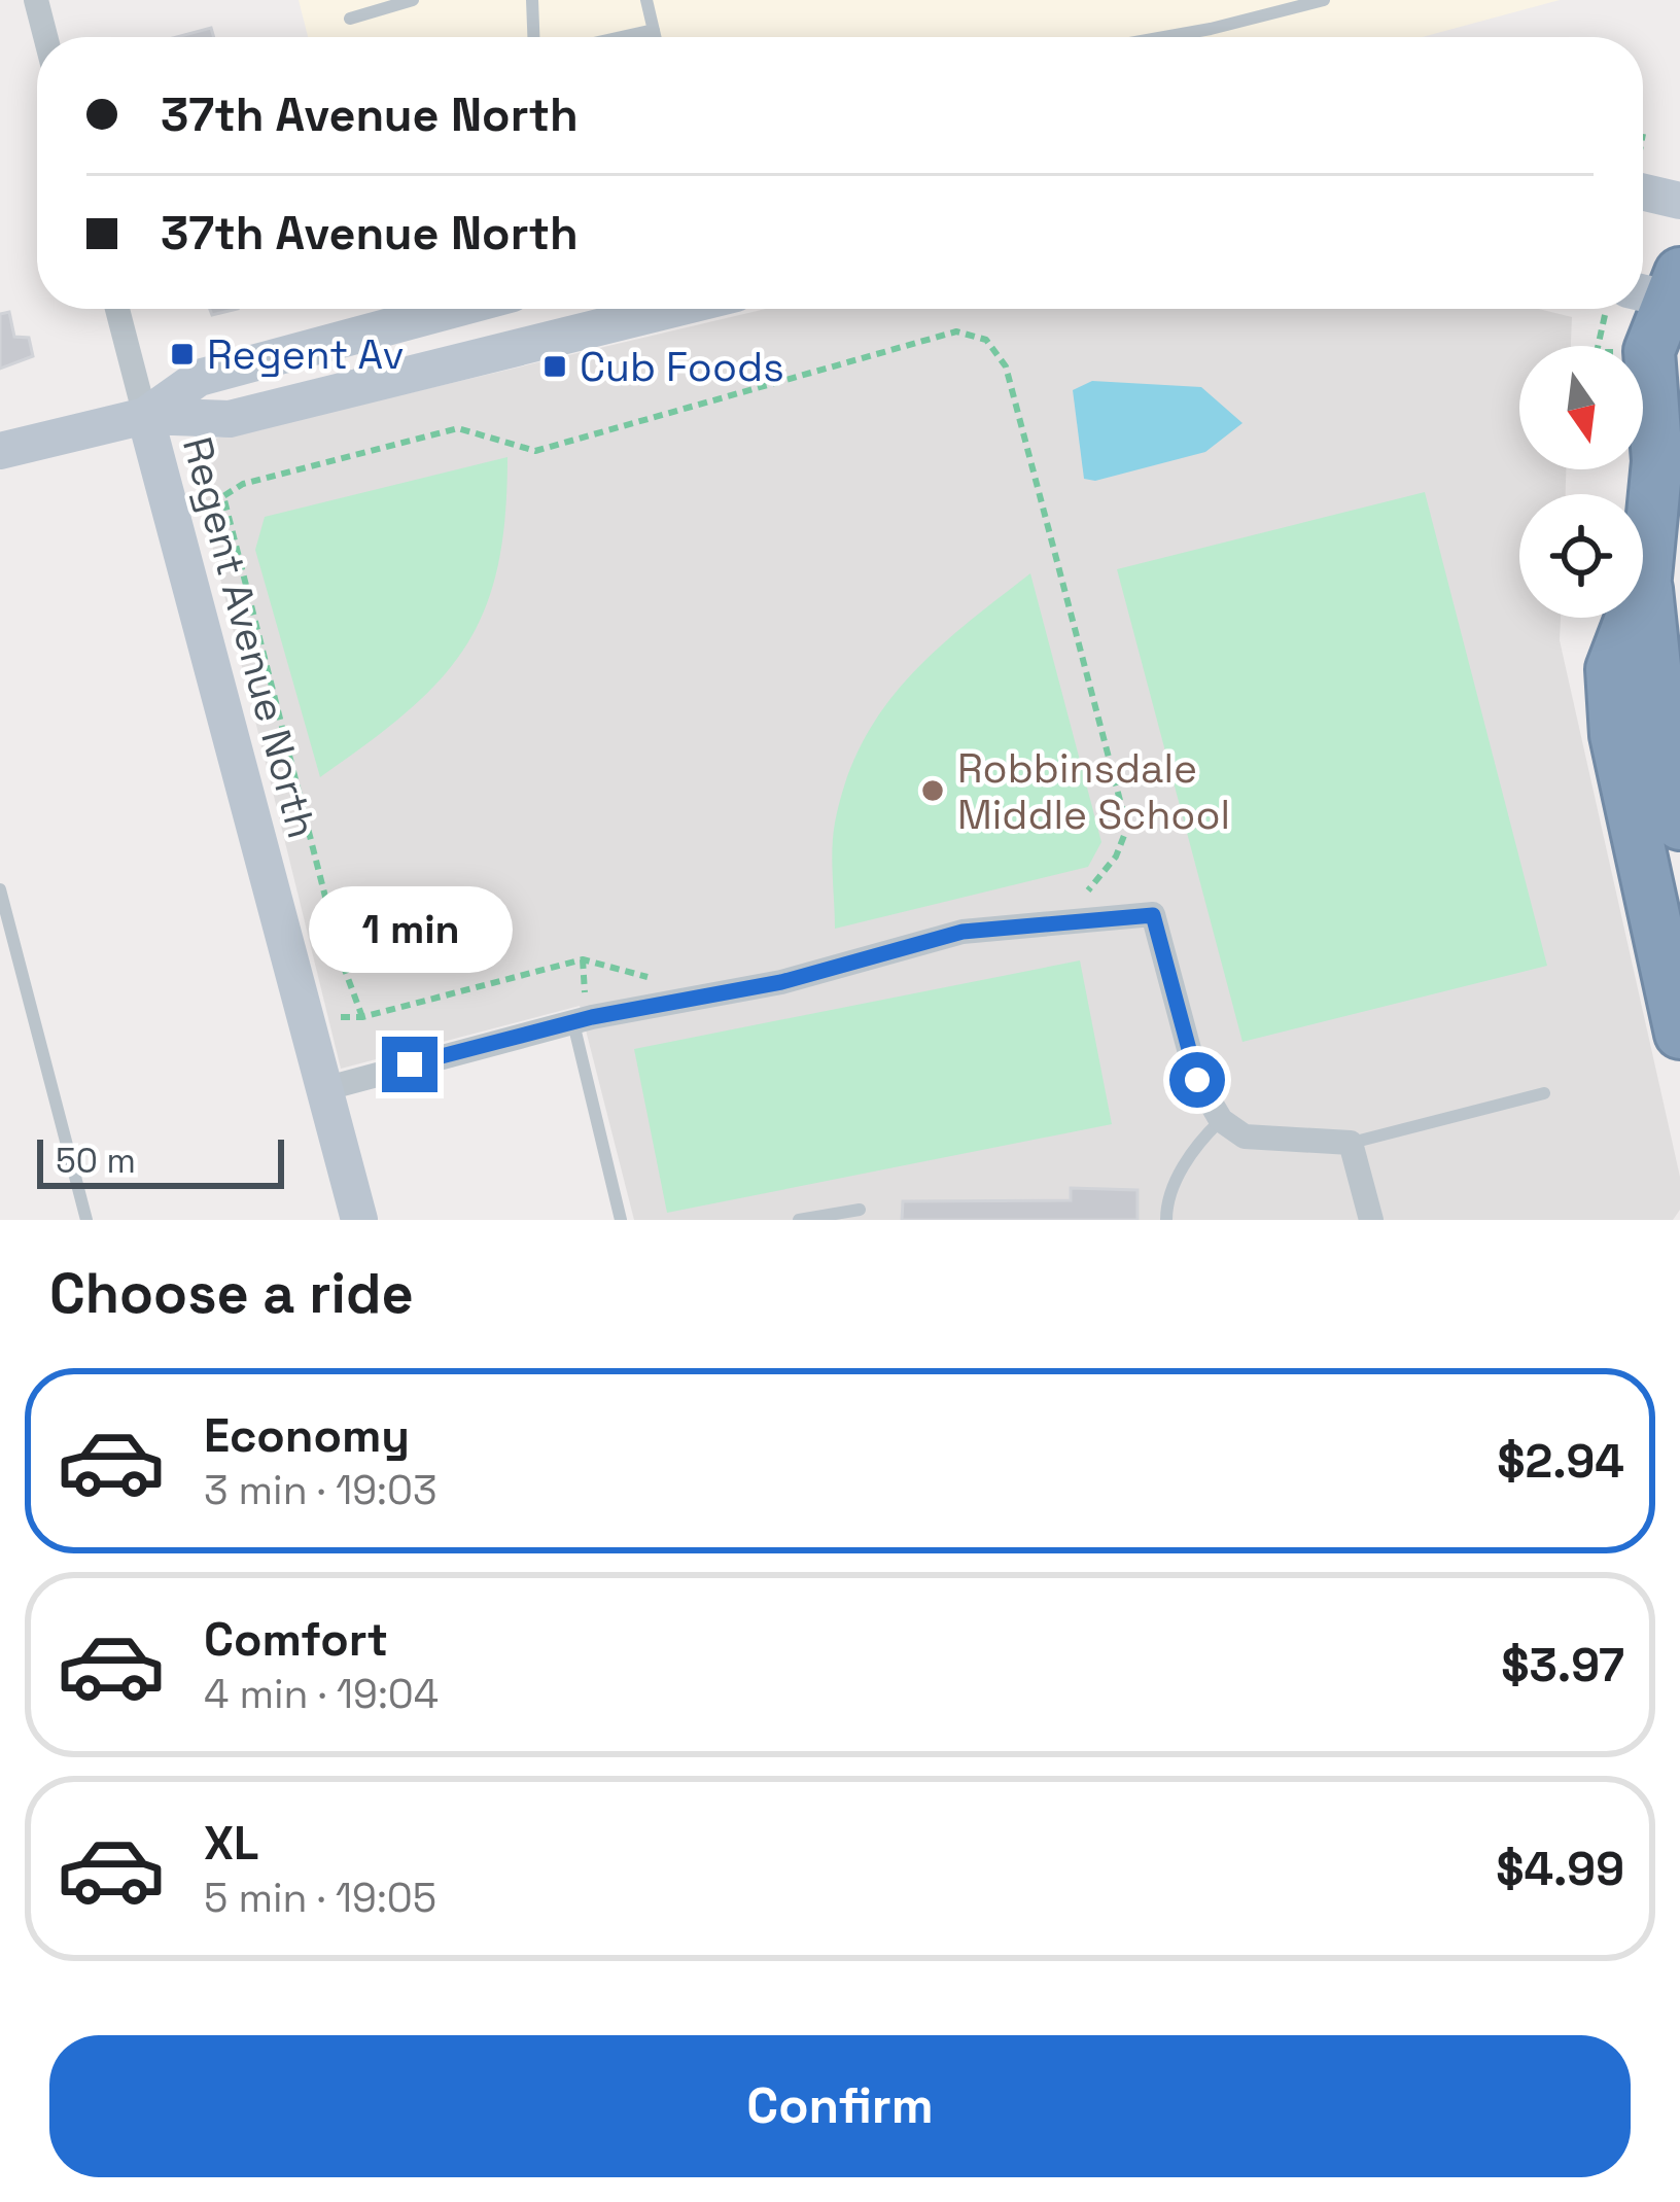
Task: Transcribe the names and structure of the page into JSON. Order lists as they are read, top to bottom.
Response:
{
  "streets": {
    "street": ["Regent Avenue North"]
  },
  "places": {
    "transit": ["Regent Av", "Cub Foods"],
    "other": ["Robbinsdale Middle School"]
  },
  "scale_bar": "50 m",
  "north": "bottom",
  "page": {
    "banner": ["37th Avenue North", "37th Avenue North"],
    "bubble": "1 min",
    "scale": "50 m",
    "heading": "Choose a ride",
    "list": [
      {
        "name": "Economy",
        "note": "3 min · 19:03",
        "value": "$2.94"
      },
      {
        "name": "Comfort",
        "note": "4 min · 19:04",
        "value": "$3.97"
      },
      {
        "name": "XL",
        "note": "5 min · 19:05",
        "value": "$4.99"
      }
    ],
    "buttons": "Confirm"
  }
}
